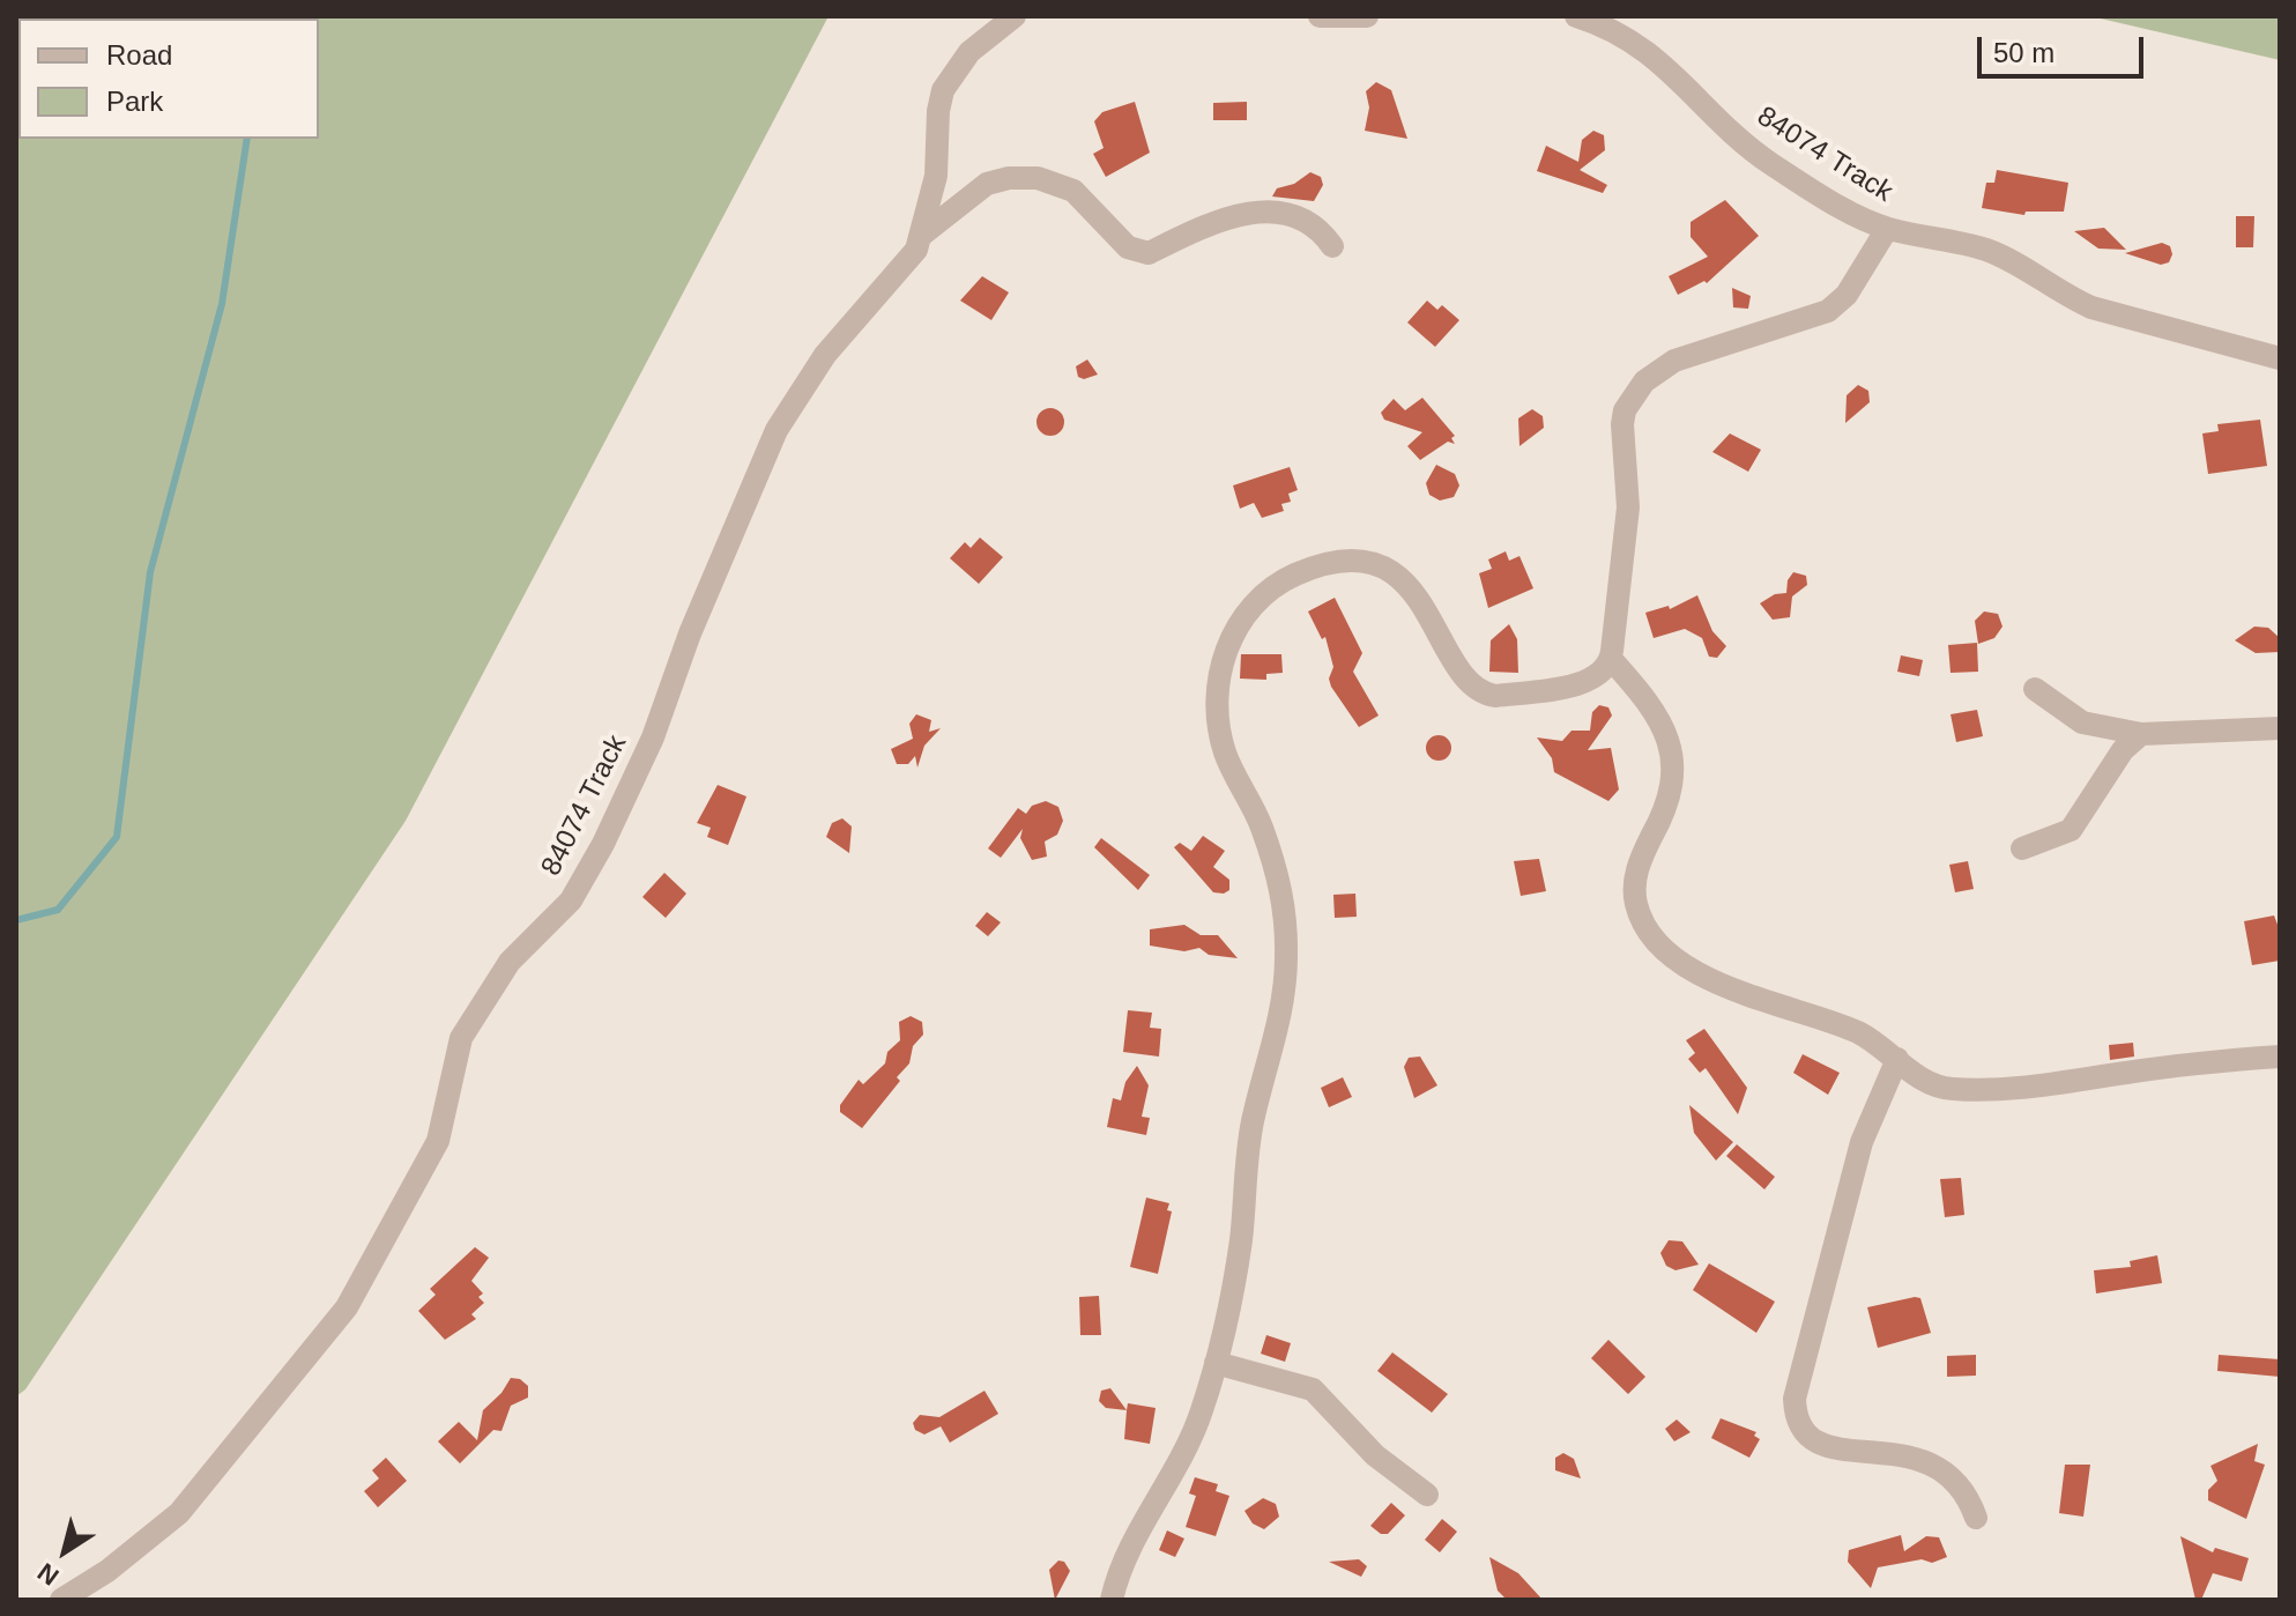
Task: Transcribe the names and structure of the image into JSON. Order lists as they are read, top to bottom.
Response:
{
  "streets": {
    "street": ["84074 Track"]
  },
  "legend": ["Road", "Park"],
  "scale_bar": "50 m",
  "north": "bottom left"
}
